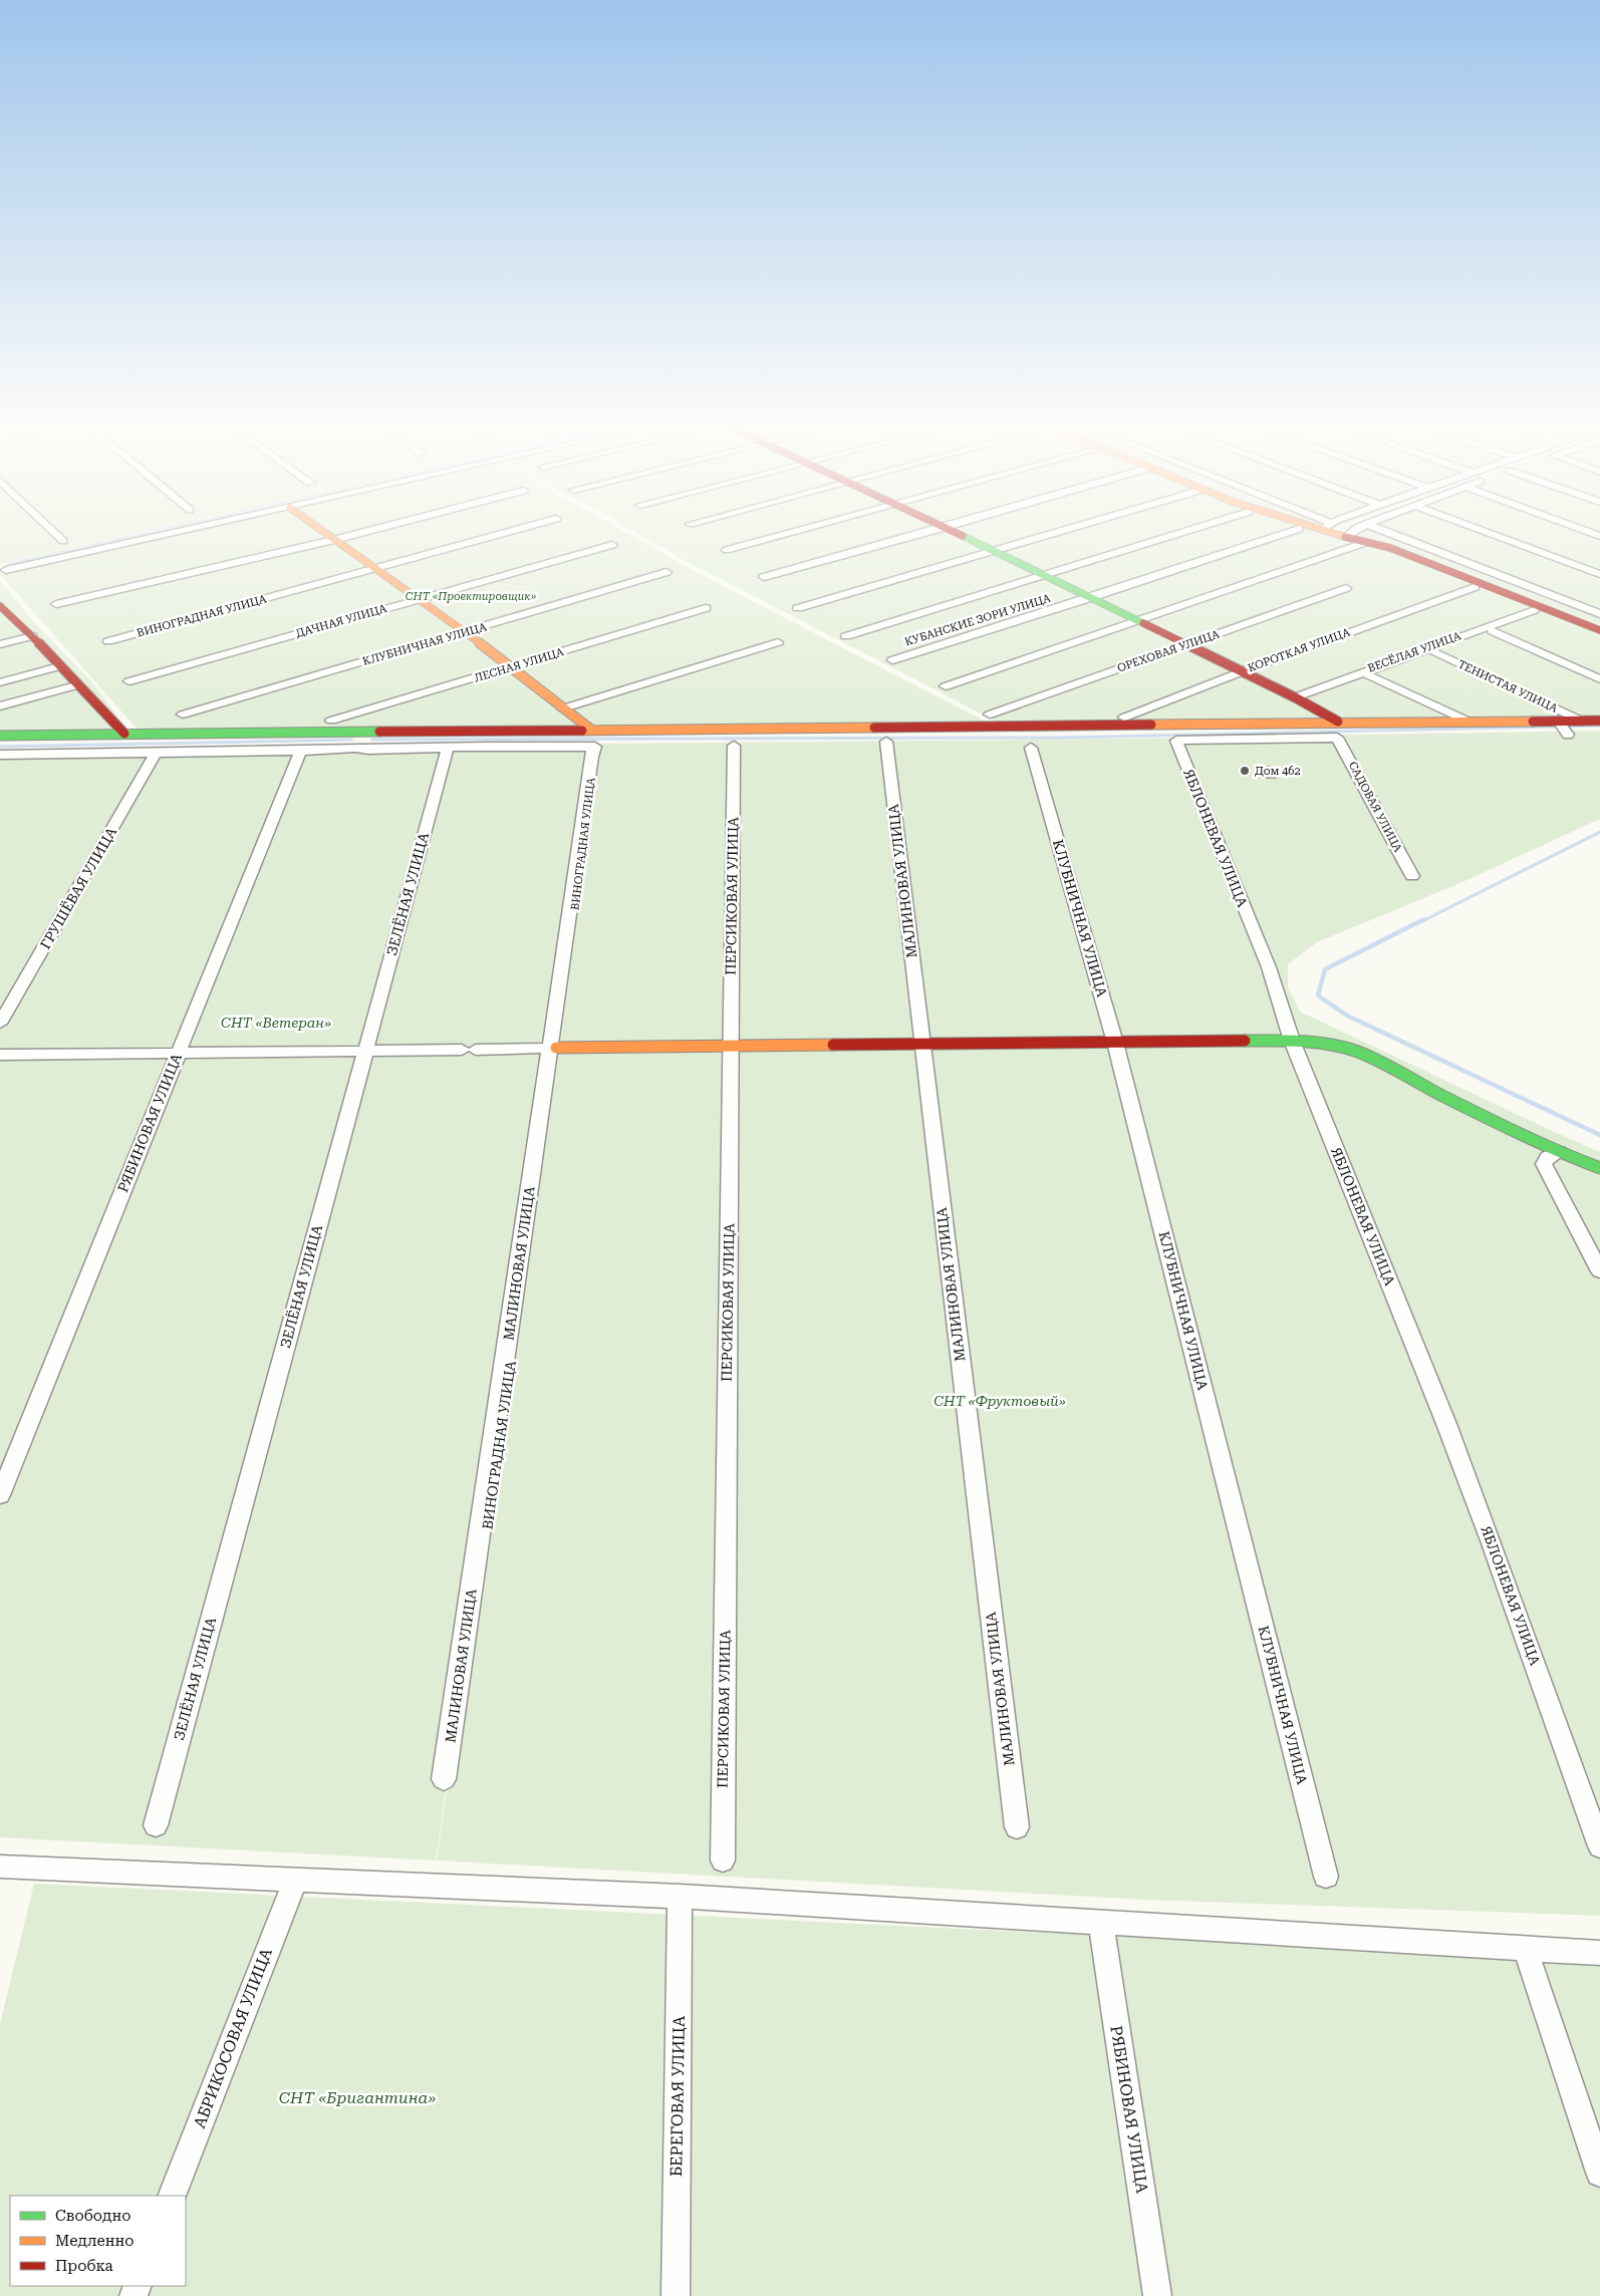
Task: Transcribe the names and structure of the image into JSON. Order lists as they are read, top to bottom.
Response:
{
  "streets": {
    "street": [
      "ВИНОГРАДНАЯ УЛИЦА",
      "КУБАНСКИЕ ЗОРИ УЛИЦА",
      "ДАЧНАЯ УЛИЦА",
      "КЛУБНИЧНАЯ УЛИЦА",
      "КОРОТКАЯ УЛИЦА",
      "ОРЕХОВАЯ УЛИЦА",
      "ВЕСЁЛАЯ УЛИЦА",
      "ЛЕСНАЯ УЛИЦА",
      "ТЕНИСТАЯ УЛИЦА",
      "САДОВАЯ УЛИЦА",
      "ЯБЛОНЕВАЯ УЛИЦА",
      "МАЛИНОВАЯ УЛИЦА",
      "ГРУШЁВАЯ УЛИЦА",
      "ЗЕЛЁНАЯ УЛИЦА",
      "ПЕРСИКОВАЯ УЛИЦА",
      "РЯБИНОВАЯ УЛИЦА",
      "АБРИКОСОВАЯ УЛИЦА",
      "БЕРЕГОВАЯ УЛИЦА"
    ]
  },
  "crossings": [
    ["САДОВАЯ УЛИЦА", "ЯБЛОНЕВАЯ УЛИЦА"]
  ],
  "parks": [
    "СНТ «Проектировщик»",
    "СНТ «Ветеран»",
    "СНТ «Фруктовый»",
    "СНТ «Бригантина»"
  ],
  "places": ["Дом 462"],
  "legend": ["Свободно", "Медленно", "Пробка"]
}
